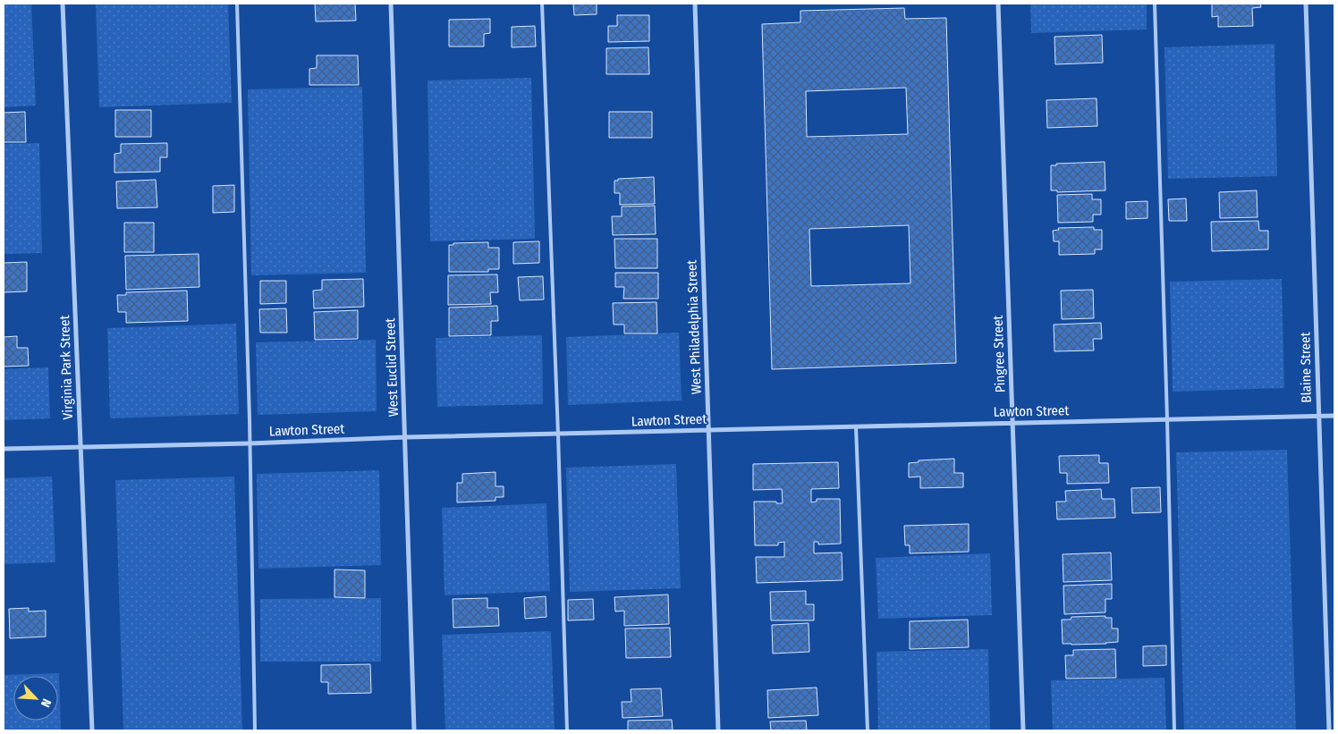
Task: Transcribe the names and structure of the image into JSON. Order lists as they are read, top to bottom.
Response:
{
  "streets": {
    "street": [
      "West Philadelphia Street",
      "Pingree Street",
      "Virginia Park Street",
      "West Euclid Street",
      "Blaine Street",
      "Lawton Street"
    ]
  },
  "crossings": [
    ["West Philadelphia Street", "Lawton Street"],
    ["Pingree Street", "Lawton Street"],
    ["Virginia Park Street", "Lawton Street"],
    ["West Euclid Street", "Lawton Street"],
    ["Blaine Street", "Lawton Street"]
  ],
  "north": "bottom right"
}
